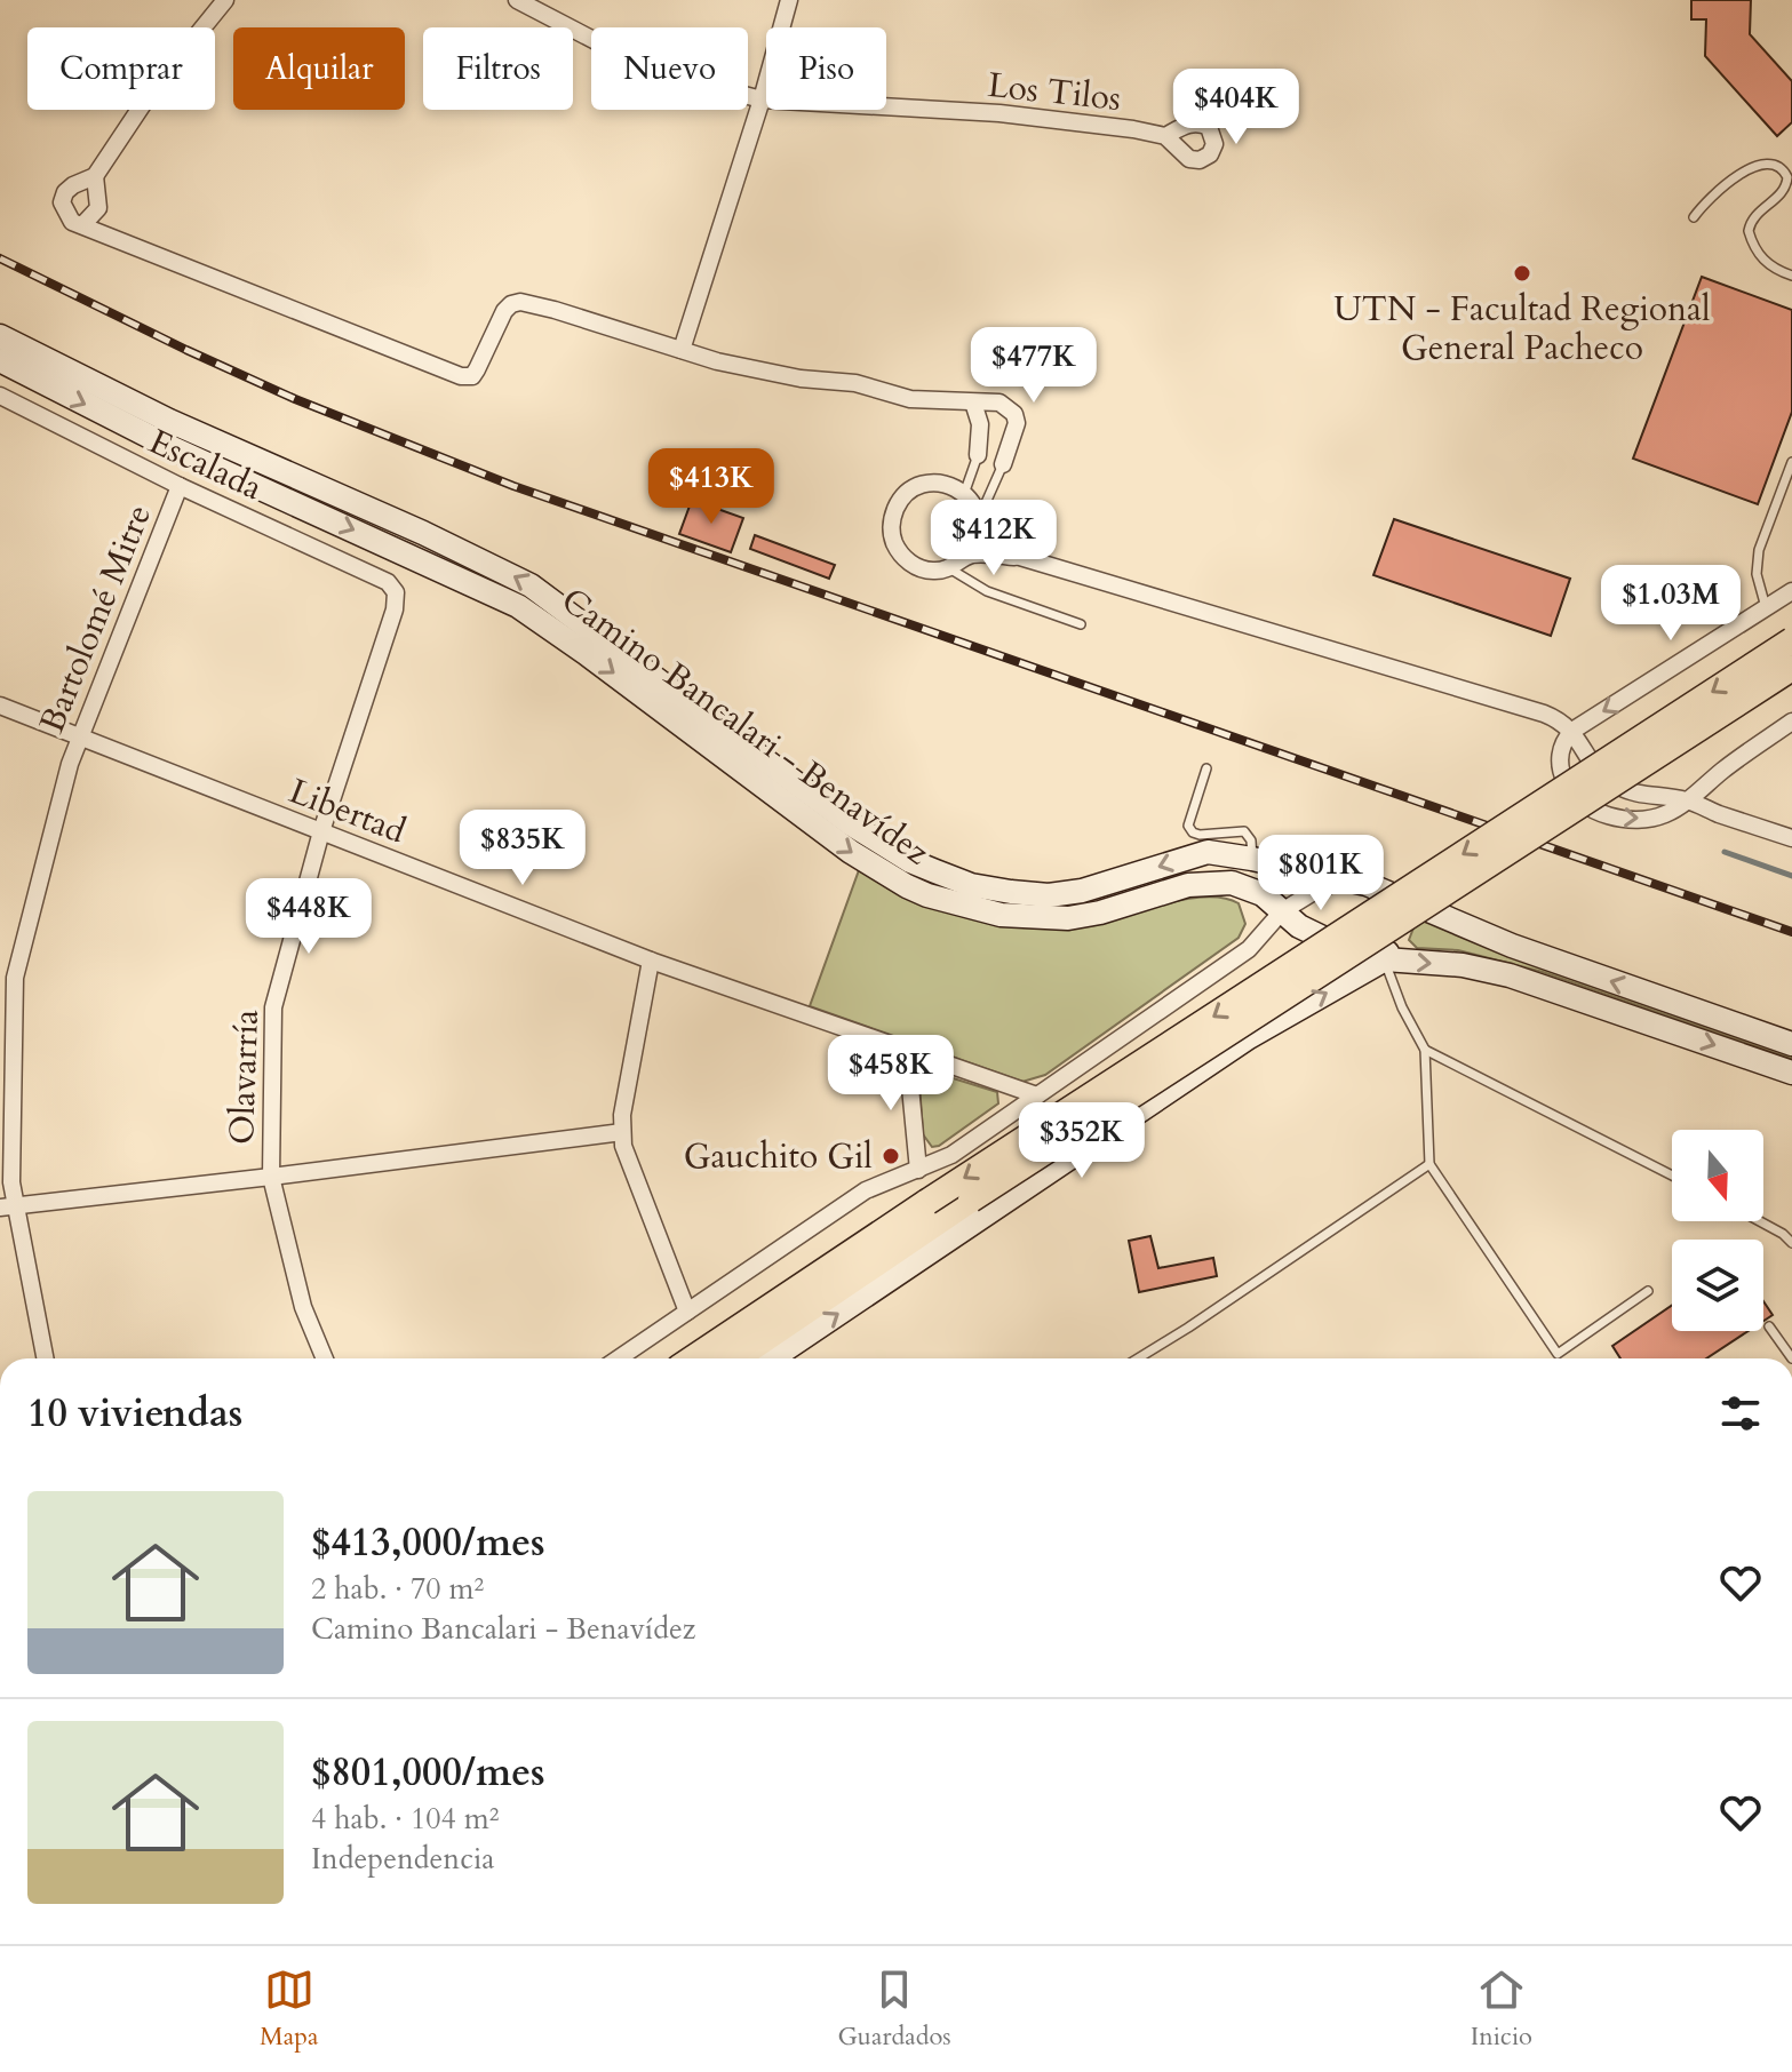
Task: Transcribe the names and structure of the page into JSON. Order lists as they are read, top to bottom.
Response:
{
  "streets": {
    "main road": ["Camino Bancalari - Benavídez"],
    "street": [
      "Los Tilos",
      "Escalada",
      "Bartolomé Mitre",
      "Libertad",
      "Olavarría"
    ]
  },
  "crossings": [
    ["Escalada", "Bartolomé Mitre"],
    ["Escalada", "Olavarría"],
    ["Bartolomé Mitre", "Libertad"],
    ["Libertad", "Olavarría"]
  ],
  "places": ["UTN - Facultad Regional General Pacheco", "Gauchito Gil"],
  "north": "bottom",
  "page": {
    "chip": [
      "Comprar",
      "Alquilar",
      "Filtros",
      "Nuevo",
      "Piso"
    ],
    "price": [
      "$404K",
      "$477K",
      "$413K",
      "$412K",
      "$1.03M",
      "$835K",
      "$801K",
      "$448K",
      "$458K",
      "$352K"
    ],
    "heading": "10 viviendas",
    "list": [
      {
        "name": "$413,000/mes",
        "note": "2 hab. · 70 m² · Camino Bancalari - Benavídez"
      },
      {
        "name": "$801,000/mes",
        "note": "4 hab. · 104 m² · Independencia"
      }
    ],
    "tabs": ["Mapa", "Guardados", "Inicio"]
  }
}
